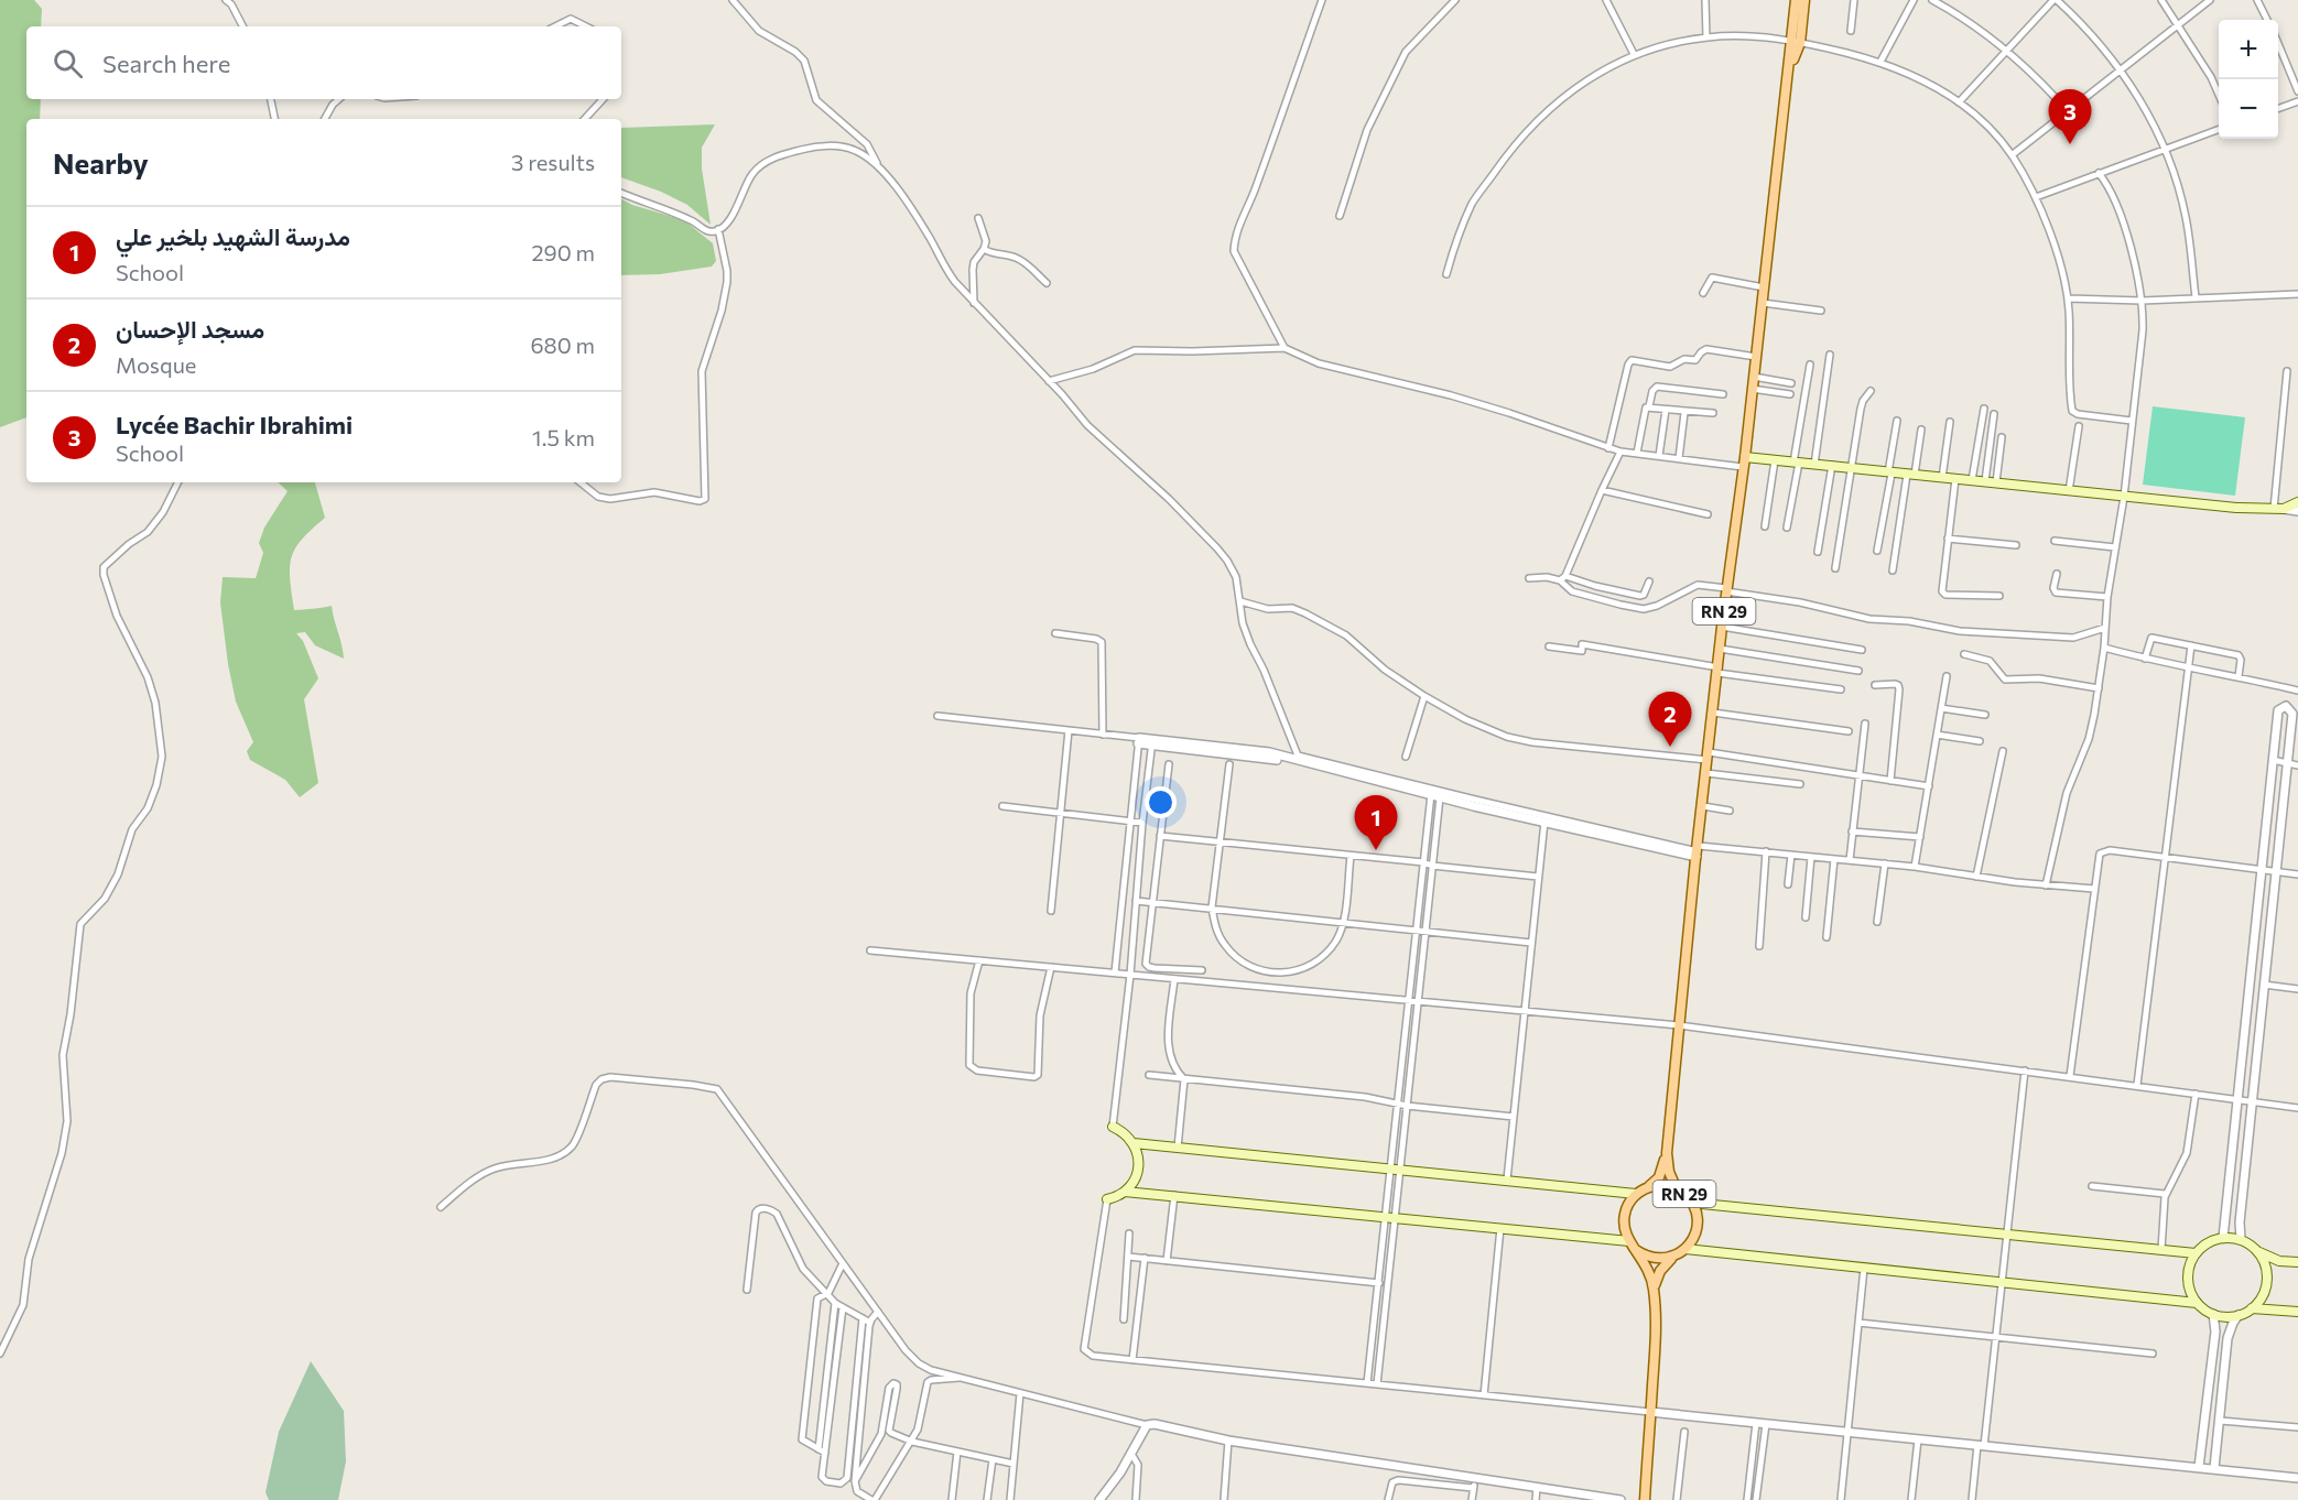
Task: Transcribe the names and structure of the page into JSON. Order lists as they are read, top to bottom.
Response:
{
  "streets": {
    "main road": ["RN 29"]
  },
  "page": {
    "map_buttons": ["+", "−"],
    "search": "Search here",
    "pins": ["3", "2", "1"],
    "heading": ["Nearby", "3 results"],
    "list": [
      {
        "mark": "1",
        "name": "مدرسة الشهيد بلخير علي",
        "note": "School",
        "value": "290 m"
      },
      {
        "mark": "2",
        "name": "مسجد الإحسان",
        "note": "Mosque",
        "value": "680 m"
      },
      {
        "mark": "3",
        "name": "Lycée Bachir Ibrahimi",
        "note": "School",
        "value": "1.5 km"
      }
    ]
  }
}
